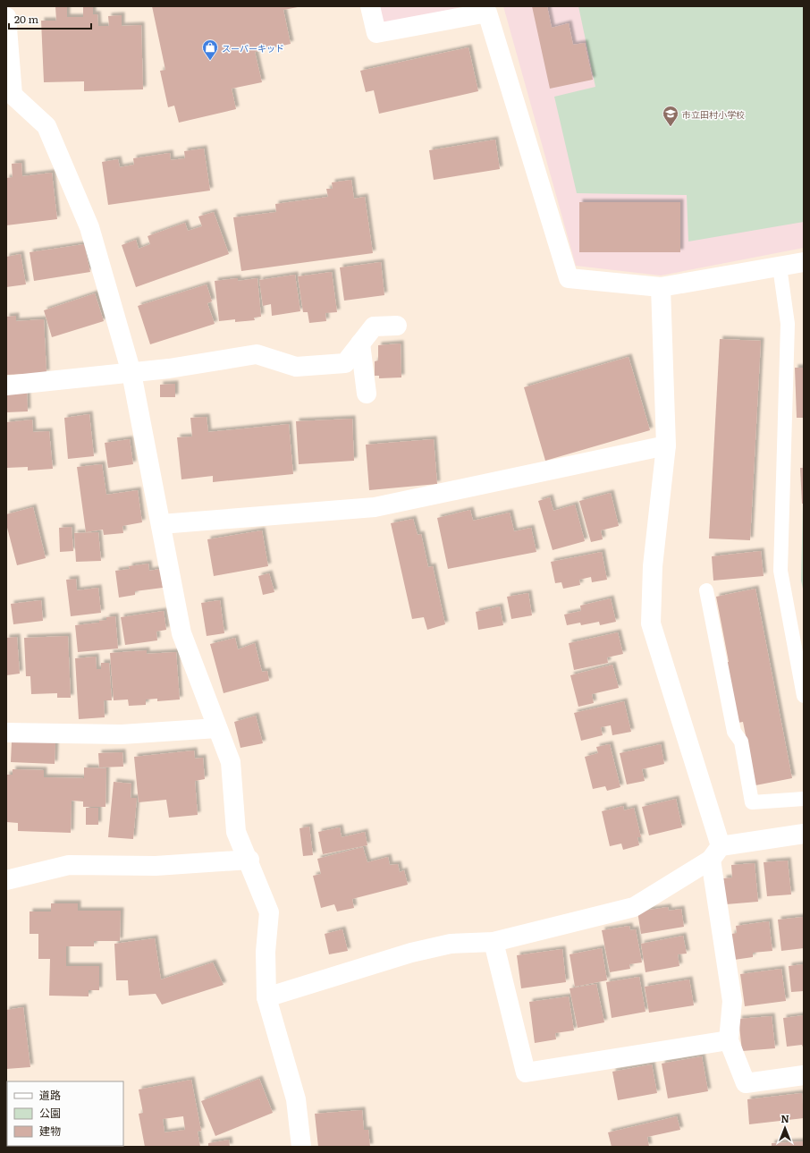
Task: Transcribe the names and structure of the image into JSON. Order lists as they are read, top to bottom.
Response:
{
  "places": {
    "shop": ["スーパーキッド"],
    "school or university": ["市立田村小学校"]
  },
  "legend": ["道路", "公園", "建物"],
  "scale_bar": "20 m",
  "north": "top"
}
